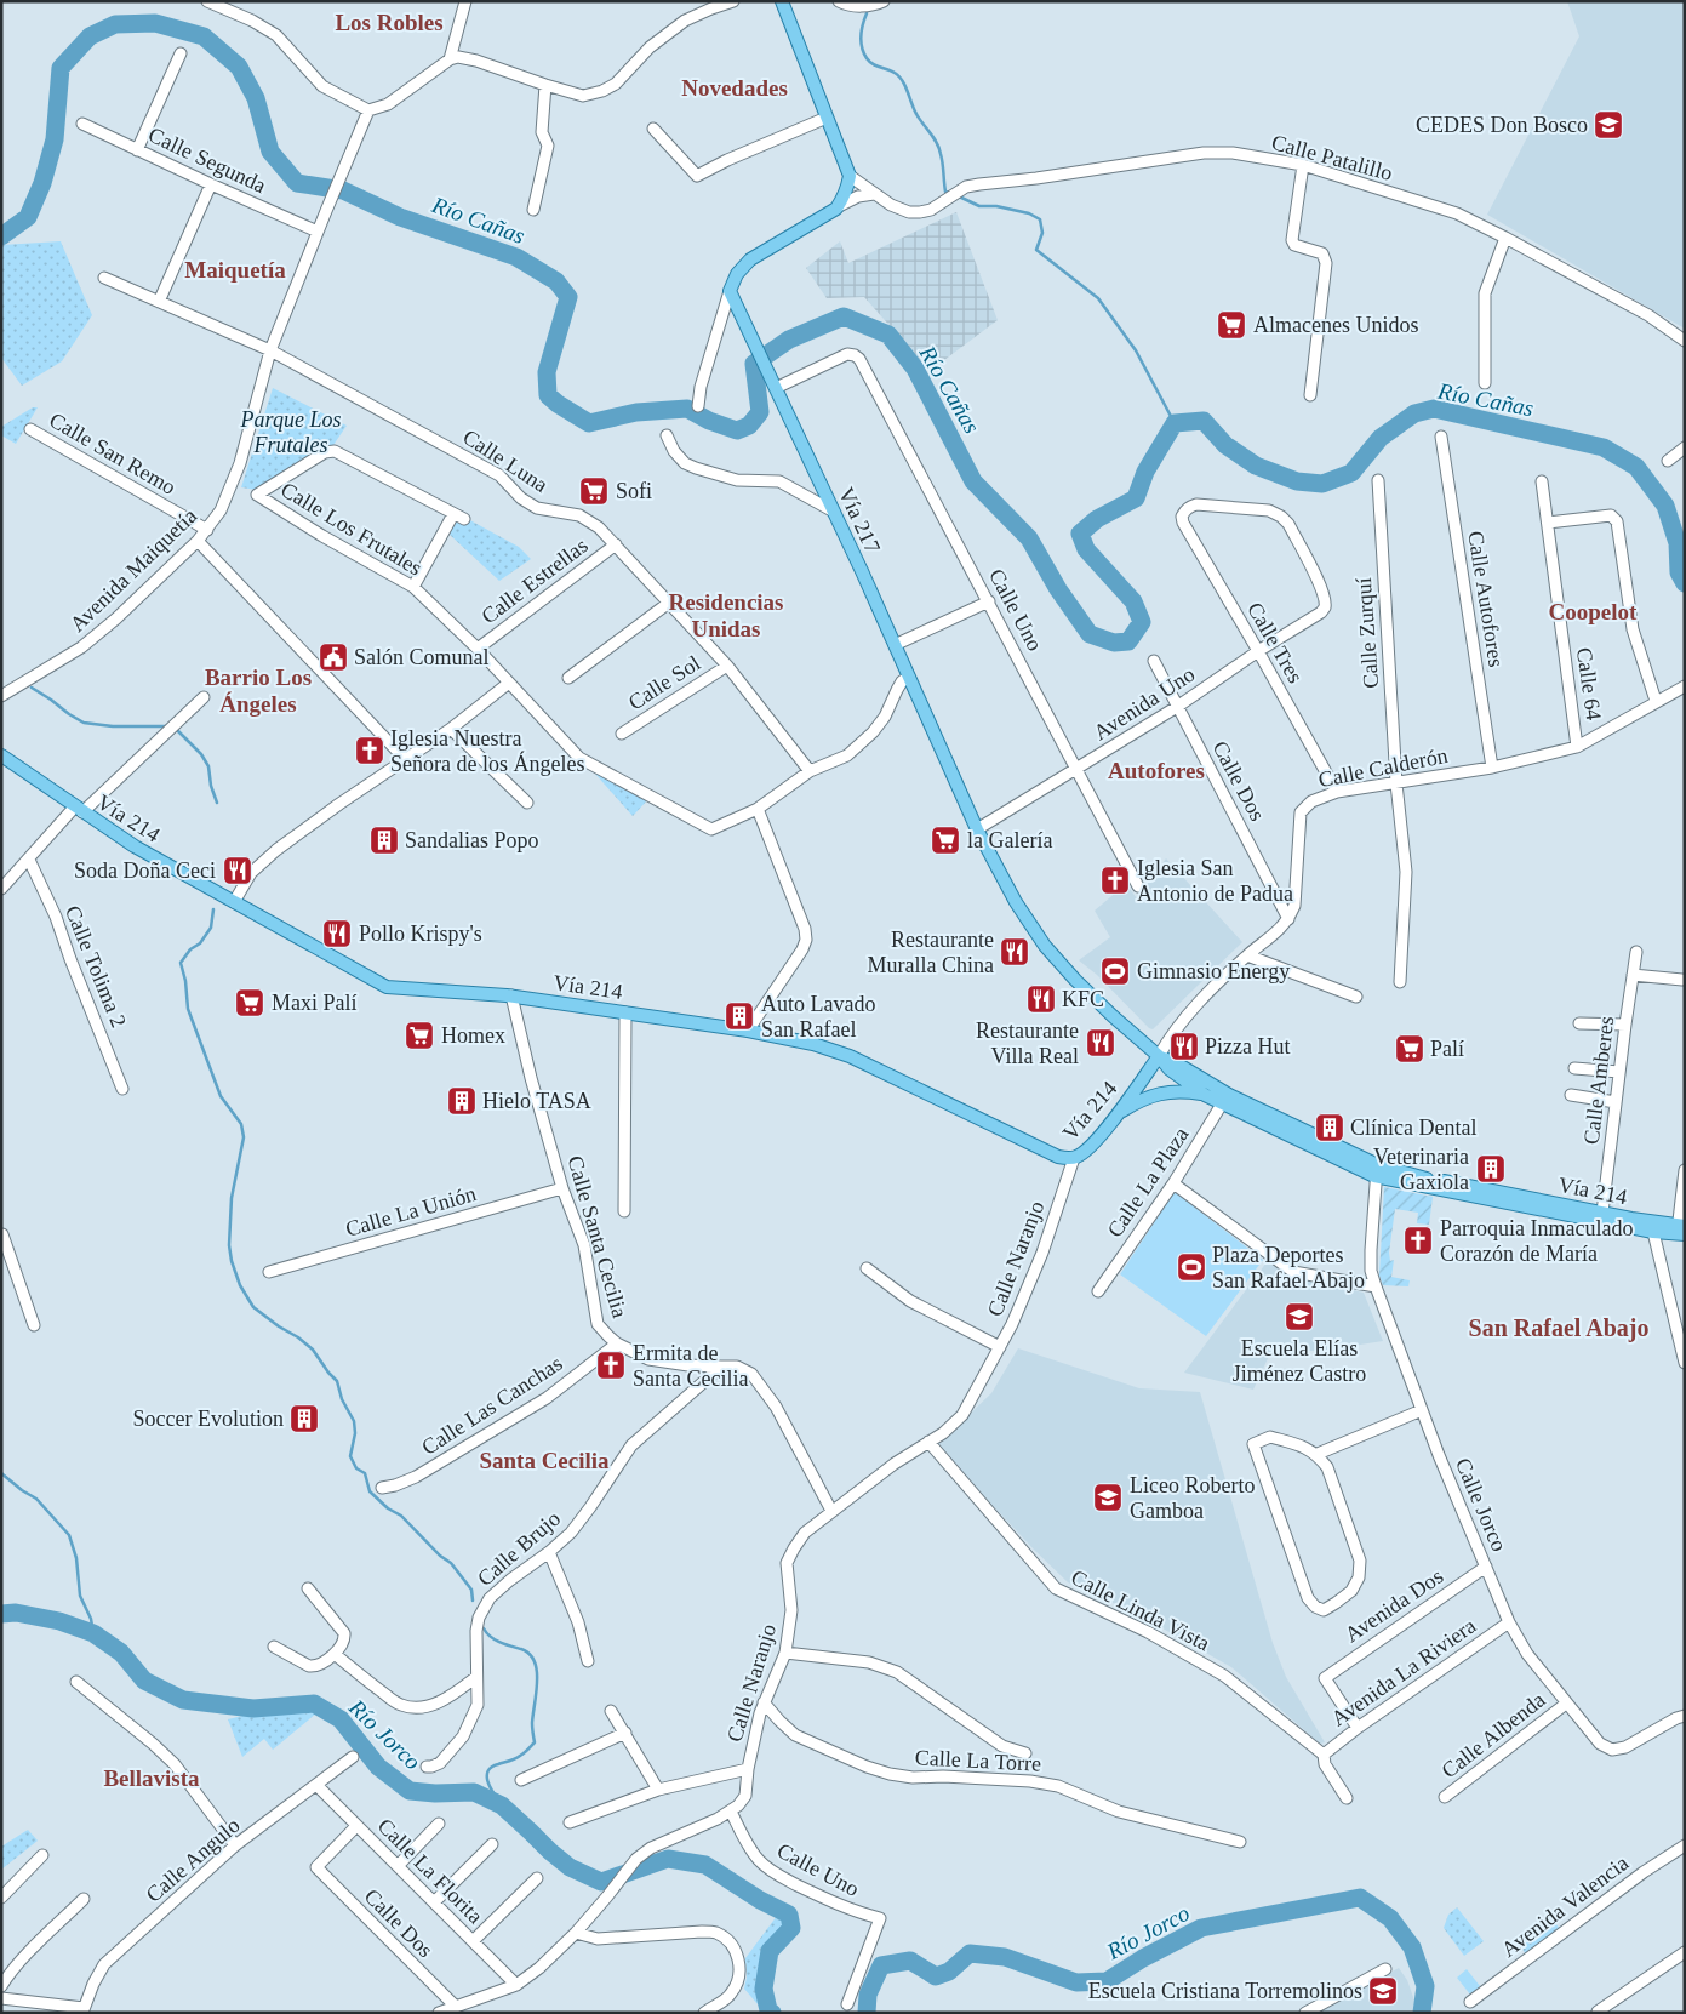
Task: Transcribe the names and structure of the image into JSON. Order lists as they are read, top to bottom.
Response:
{
  "streets": {
    "main road": ["Vía 217", "Vía 214"],
    "street": [
      "Calle Patalillo",
      "Calle Segunda",
      "Calle San Remo",
      "Calle Luna",
      "Calle Los Frutales",
      "Avenida Maiquetía",
      "Calle Estrellas",
      "Calle Autofores",
      "Calle Uno",
      "Calle Zurquí",
      "Calle Tres",
      "Calle Sol",
      "Calle 64",
      "Avenida Uno",
      "Calle Calderón",
      "Calle Dos",
      "Calle Tolima 2",
      "Calle Amberes",
      "Calle La Plaza",
      "Calle La Unión",
      "Calle Santa Cecilia",
      "Calle Naranjo",
      "Calle Las Canchas",
      "Calle Jorco",
      "Calle Brujo",
      "Avenida Dos",
      "Calle Linda Vista",
      "Avenida La Riviera",
      "Calle Albenda",
      "Calle La Torre",
      "Calle Angulo",
      "Calle La Florita",
      "Avenida Valencia"
    ]
  },
  "crossings": [
    ["Calle Segunda", "Avenida Maiquetía"],
    ["Calle San Remo", "Avenida Maiquetía"],
    ["Calle Luna", "Avenida Maiquetía"],
    ["Calle Luna", "Calle Estrellas"],
    ["Calle Luna", "Calle Sol"],
    ["Vía 217", "Calle Uno"],
    ["Vía 217", "Avenida Uno"],
    ["Vía 217", "Vía 214"],
    ["Calle Los Frutales", "Calle Estrellas"],
    ["Calle Autofores", "Calle Calderón"],
    ["Calle Uno", "Avenida Uno"],
    ["Calle Uno", "Calle Naranjo"],
    ["Calle Zurquí", "Calle Calderón"],
    ["Calle Tres", "Avenida Uno"],
    ["Calle Tres", "Calle Calderón"],
    ["Calle 64", "Calle Calderón"],
    ["Avenida Uno", "Calle Dos"],
    ["Calle Calderón", "Calle Dos"],
    ["Calle Dos", "Calle La Florita"],
    ["Vía 214", "Calle Amberes"],
    ["Vía 214", "Calle La Plaza"],
    ["Vía 214", "Calle Santa Cecilia"],
    ["Vía 214", "Calle Naranjo"],
    ["Vía 214", "Calle Jorco"],
    ["Calle La Unión", "Calle Santa Cecilia"],
    ["Calle Santa Cecilia", "Calle Las Canchas"],
    ["Calle Santa Cecilia", "Calle Brujo"],
    ["Calle Naranjo", "Calle Linda Vista"],
    ["Calle Naranjo", "Calle La Torre"],
    ["Calle Jorco", "Avenida Dos"],
    ["Calle Jorco", "Avenida La Riviera"],
    ["Calle Jorco", "Calle Albenda"],
    ["Avenida Dos", "Avenida La Riviera"],
    ["Calle Linda Vista", "Avenida La Riviera"],
    ["Calle Angulo", "Calle La Florita"]
  ],
  "districts": [
    "Los Robles",
    "Novedades",
    "Maiquetía",
    "Residencias Unidas",
    "Coopelot",
    "Barrio Los Ángeles",
    "Autofores",
    "San Rafael Abajo",
    "Santa Cecilia",
    "Bellavista"
  ],
  "water": ["Río Cañas", "Río Jorco"],
  "parks": ["Parque Los Frutales"],
  "places": {
    "school or university": [
      "CEDES Don Bosco",
      "Escuela Elías Jiménez Castro",
      "Liceo Roberto Gamboa",
      "Escuela Cristiana Torremolinos"
    ],
    "supermarket": [
      "Almacenes Unidos",
      "Sofi",
      "la Galería",
      "Maxi Palí",
      "Homex",
      "Palí"
    ],
    "public building": ["Salón Comunal"],
    "church": [
      "Iglesia Nuestra Señora de los Ángeles",
      "Iglesia San Antonio de Padua",
      "Parroquia Inmaculado Corazón de María",
      "Ermita de Santa Cecilia"
    ],
    "building": [
      "Sandalias Popo",
      "Auto Lavado San Rafael",
      "Hielo TASA",
      "Clínica Dental",
      "Veterinaria Gaxiola",
      "Soccer Evolution"
    ],
    "restaurant": [
      "Soda Doña Ceci",
      "Pollo Krispy's",
      "Restaurante Muralla China",
      "KFC",
      "Restaurante Villa Real",
      "Pizza Hut"
    ],
    "sports": ["Gimnasio Energy", "Plaza Deportes San Rafael Abajo"]
  }
}
